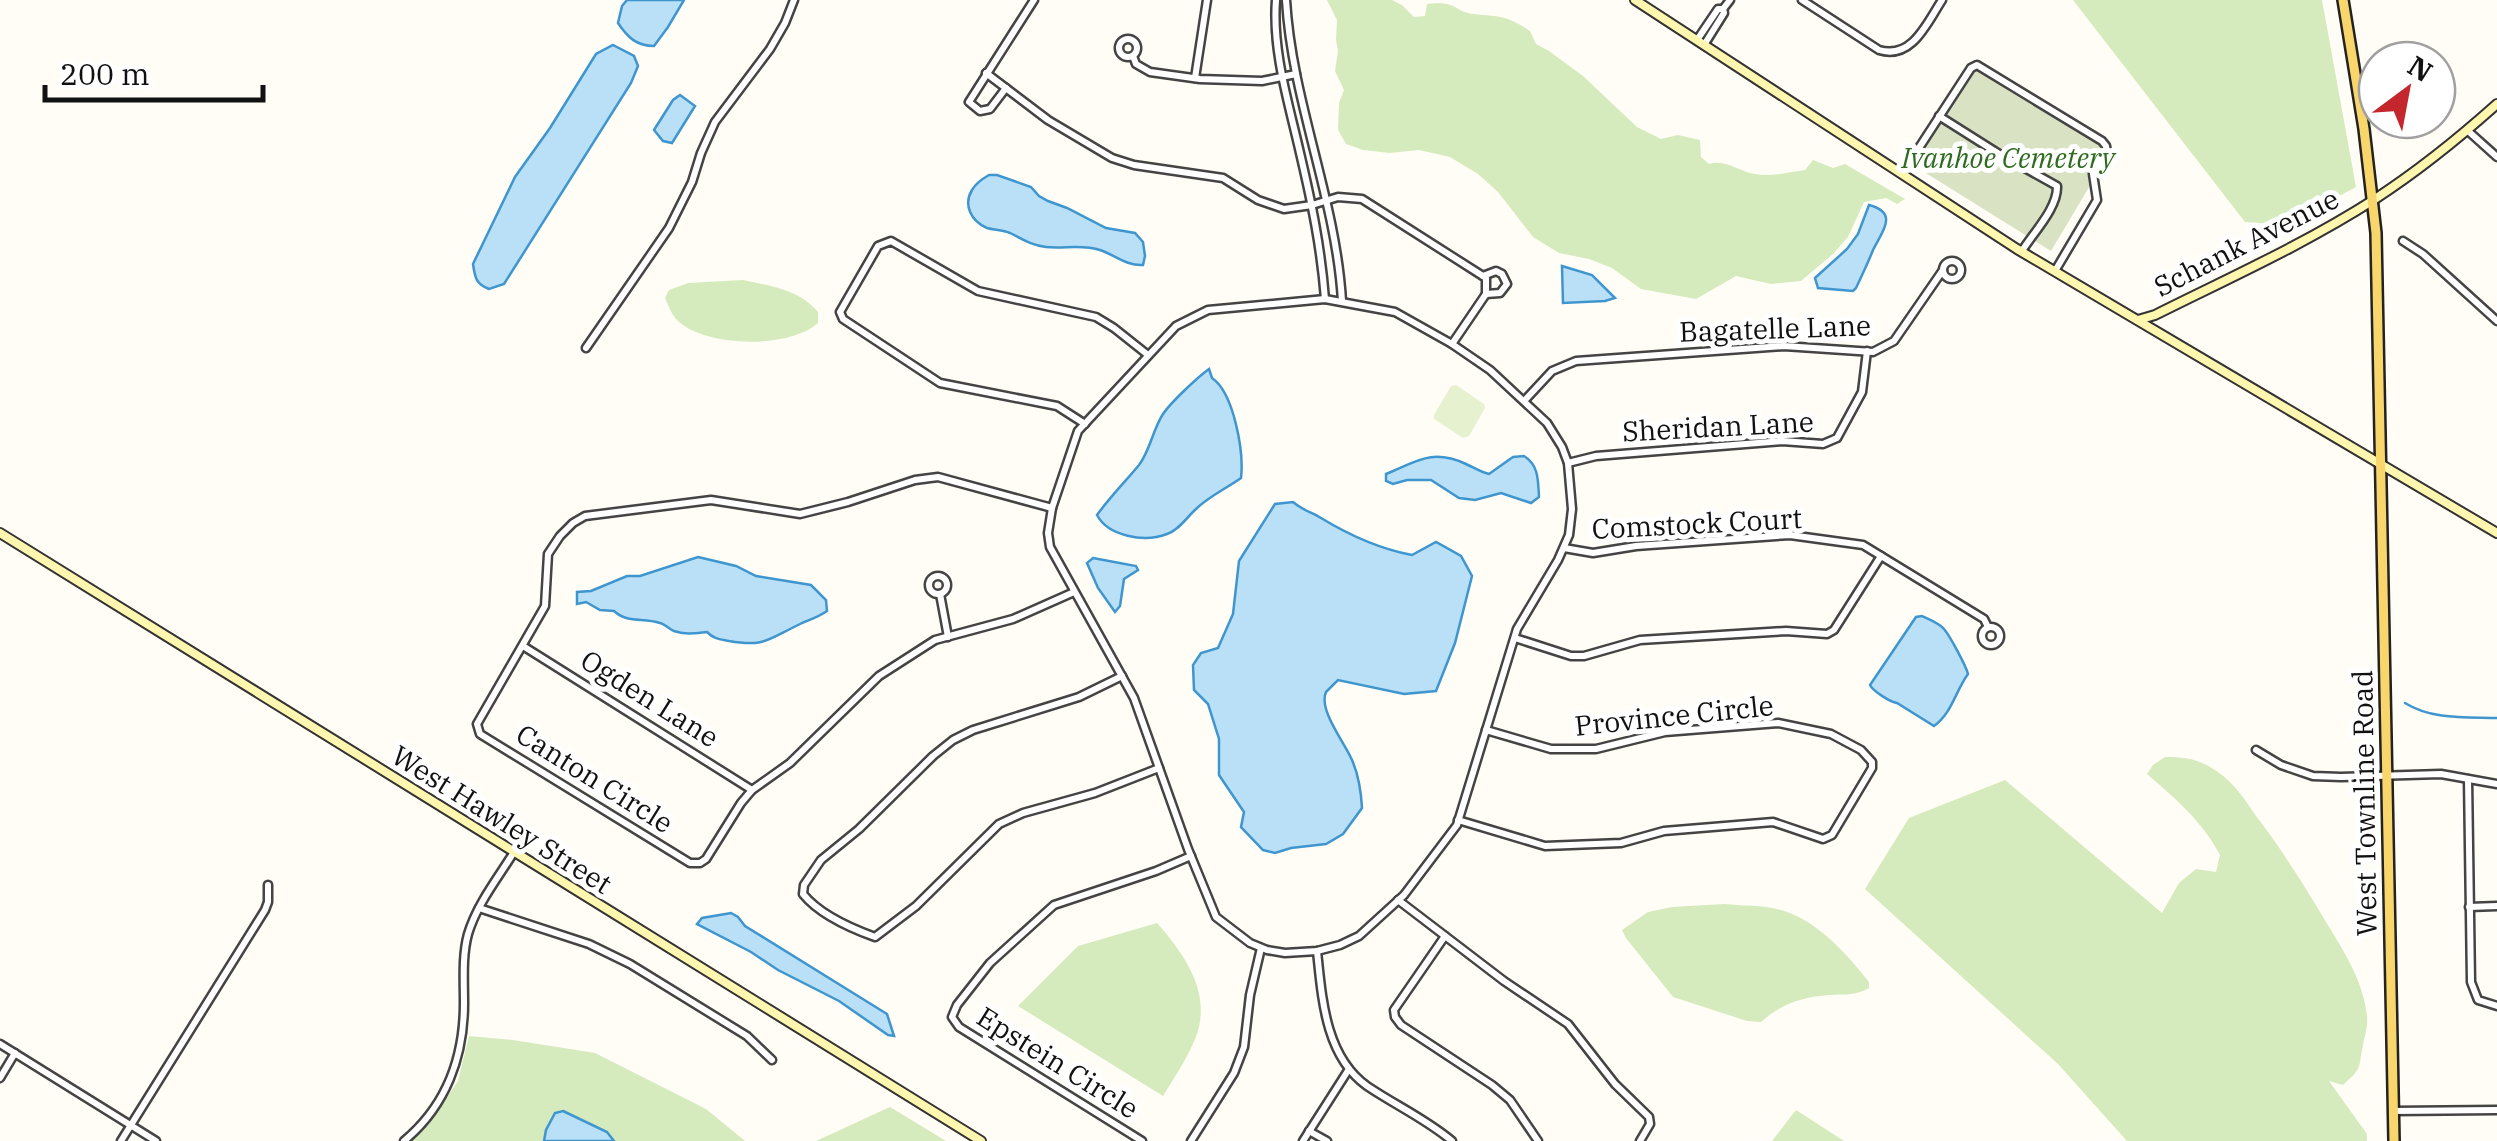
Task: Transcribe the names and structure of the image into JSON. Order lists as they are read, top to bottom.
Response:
{
  "streets": {
    "main road": ["West Townline Road"],
    "street": [
      "Schank Avenue",
      "Bagatelle Lane",
      "Sheridan Lane",
      "Comstock Court",
      "Ogden Lane",
      "Province Circle",
      "Canton Circle",
      "West Hawley Street",
      "Epstein Circle"
    ]
  },
  "crossings": [
    ["Schank Avenue", "West Townline Road"],
    ["Bagatelle Lane", "Sheridan Lane"],
    ["Ogden Lane", "Canton Circle"]
  ],
  "parks": ["Ivanhoe Cemetery"],
  "scale_bar": "200 m",
  "north": "top right"
}
